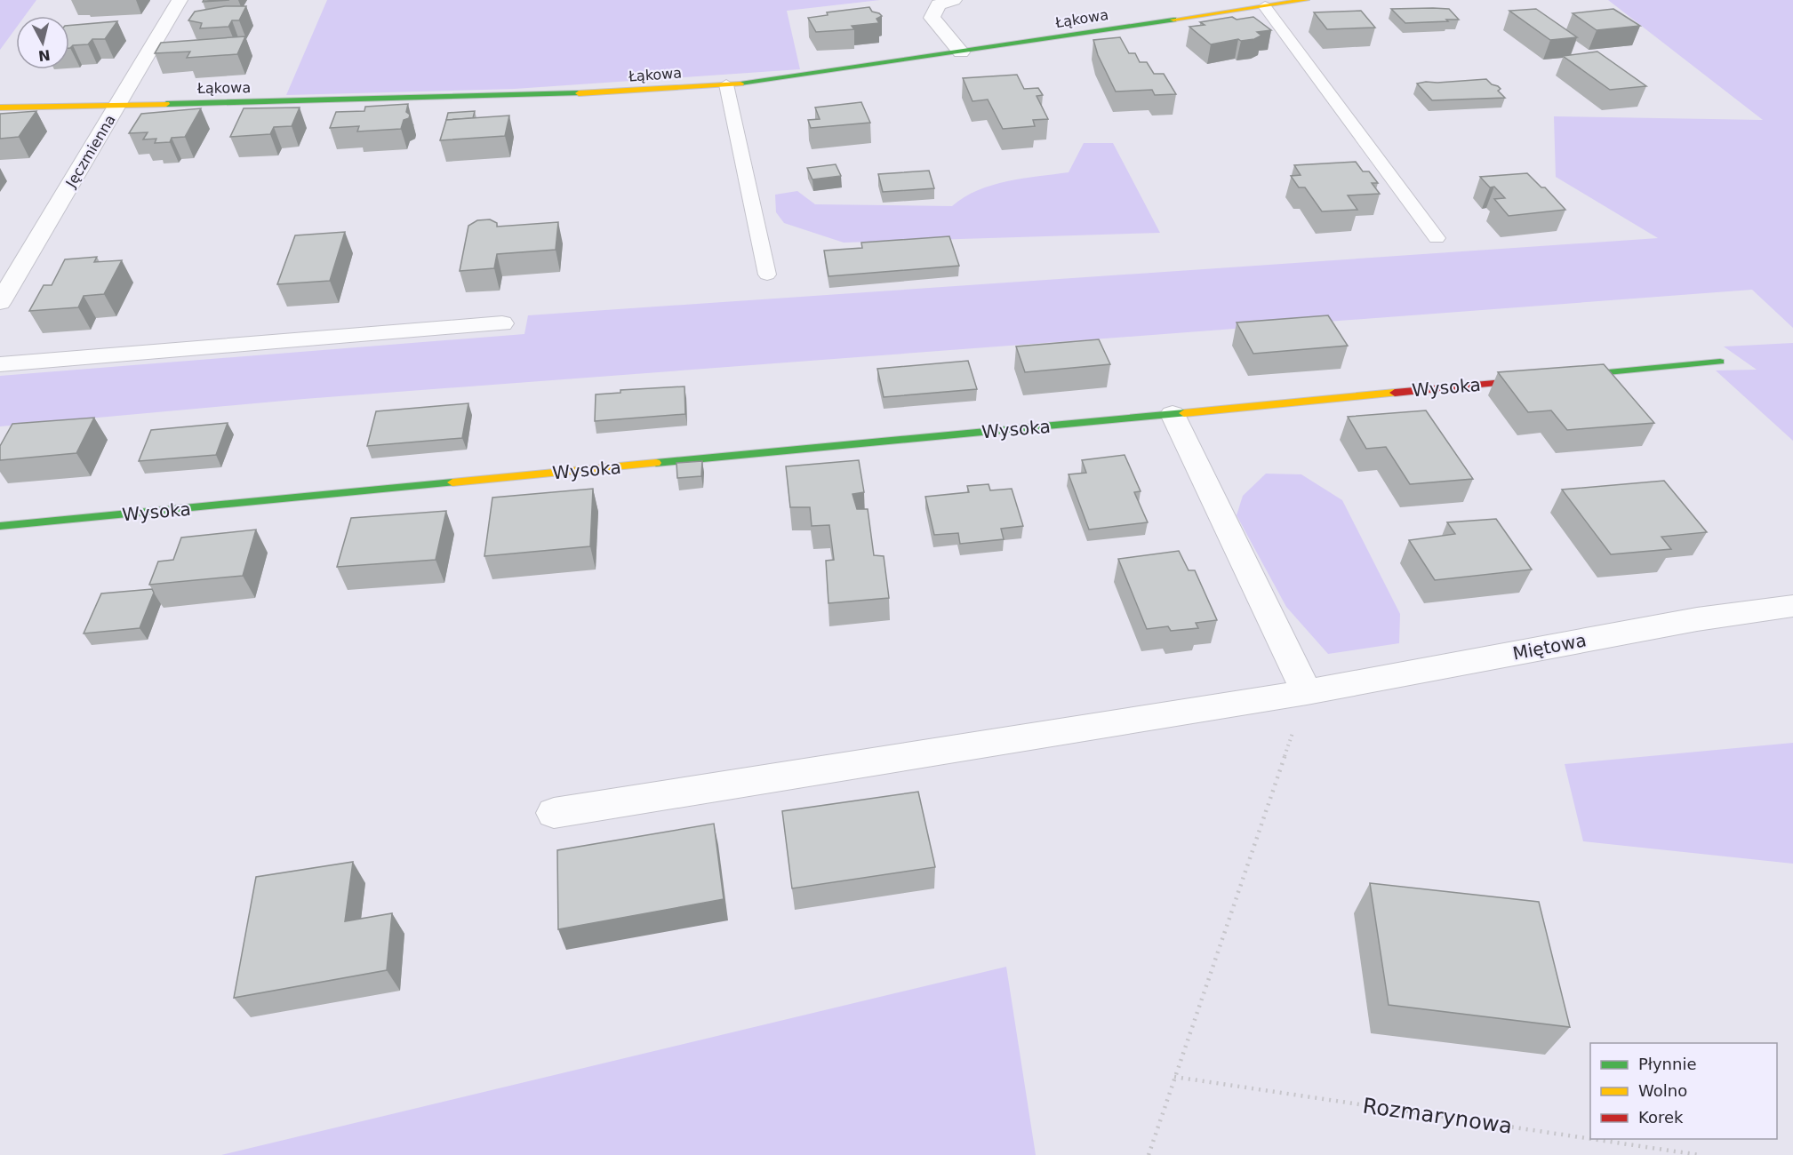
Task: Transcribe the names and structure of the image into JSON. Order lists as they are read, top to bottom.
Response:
{
  "streets": {
    "street": [
      "Łąkowa",
      "Jęczmienna",
      "Wysoka",
      "Miętowa"
    ],
    "path": ["Rozmarynowa"]
  },
  "crossings": [
    ["Łąkowa", "Jęczmienna"]
  ],
  "legend": ["Płynnie", "Wolno", "Korek"],
  "north": "bottom"
}
